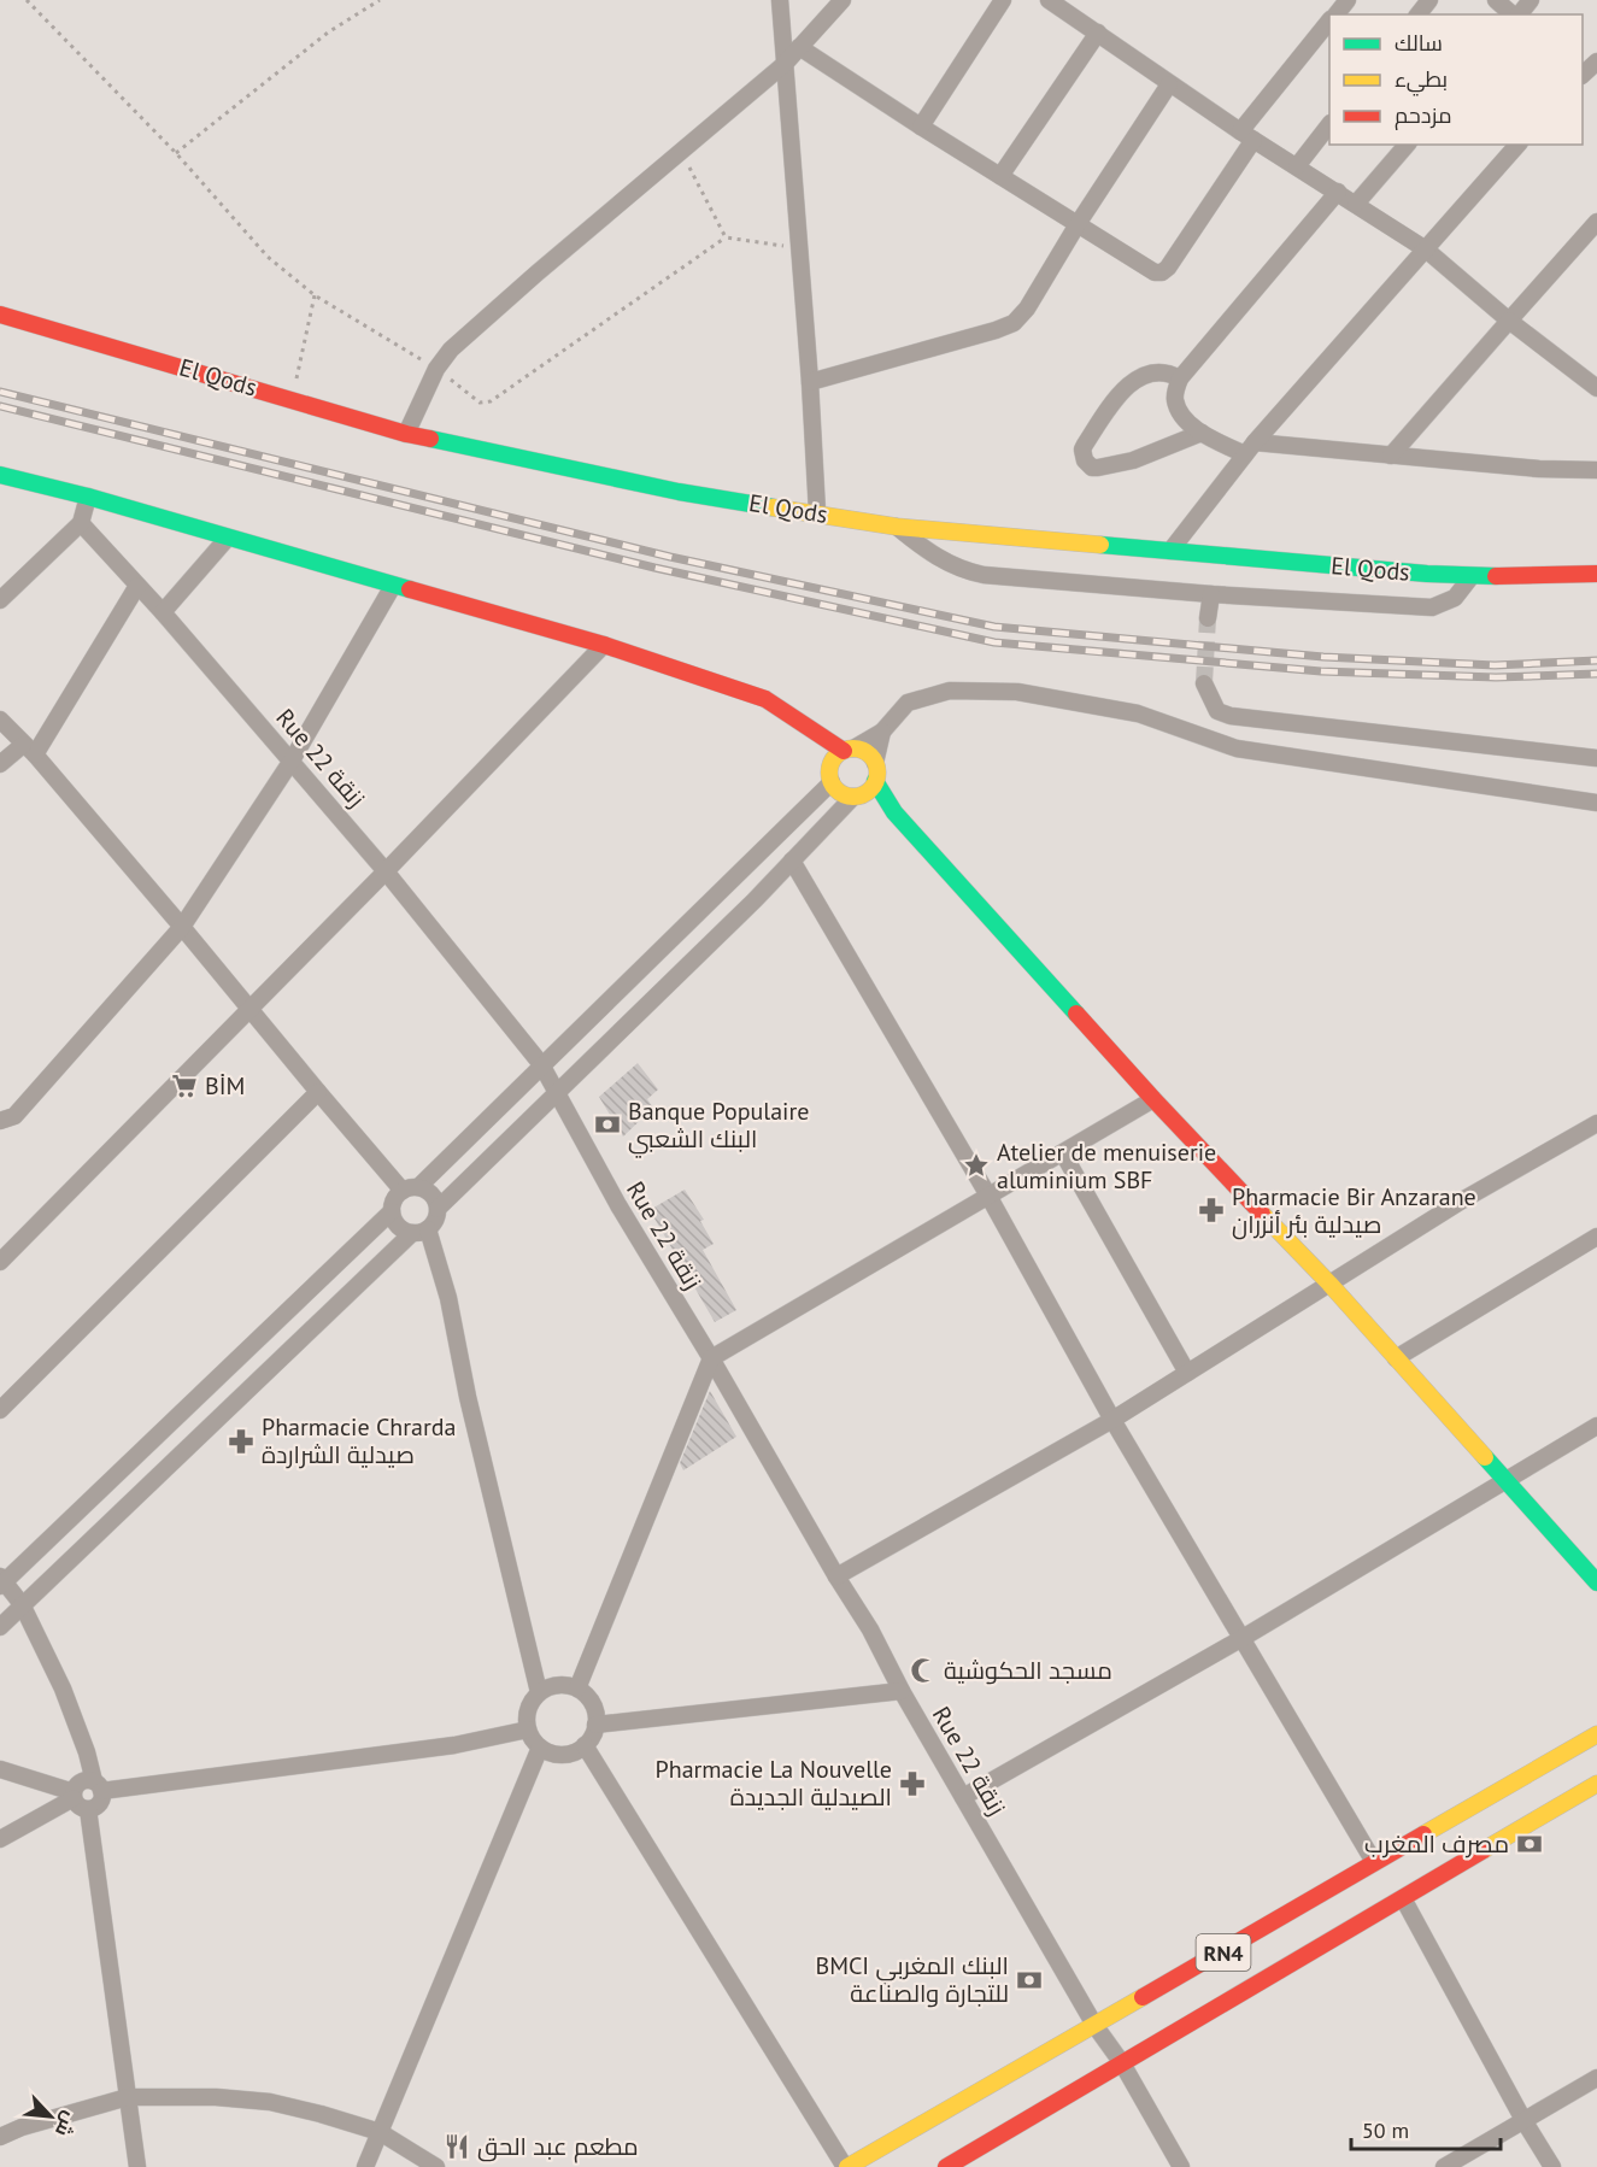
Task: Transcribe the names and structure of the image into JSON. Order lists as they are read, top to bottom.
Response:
{
  "streets": {
    "main road": ["El Qods", "RN4"],
    "street": ["Rue 22 زنقة"]
  },
  "crossings": [
    ["Rue 22 زنقة", "RN4"]
  ],
  "places": {
    "supermarket": ["BİM"],
    "bank": ["Banque Populaire البنك الشعبي", "مصرف المغرب", "BMCI البنك المغربي للتجارة والصناعة"],
    "place": ["Atelier de menuiserie aluminium SBF"],
    "pharmacy": ["Pharmacie Bir Anzarane صيدلية بئر أنزران", "Pharmacie Chrarda صيدلية الشراردة", "Pharmacie La Nouvelle الصيدلية الجديدة"],
    "mosque": ["مسجد الحكوشية"],
    "restaurant": ["مطعم عبد الحق"]
  },
  "legend": ["سالك", "بطيء", "مزدحم"],
  "scale_bar": "50 m",
  "north": "bottom right"
}
